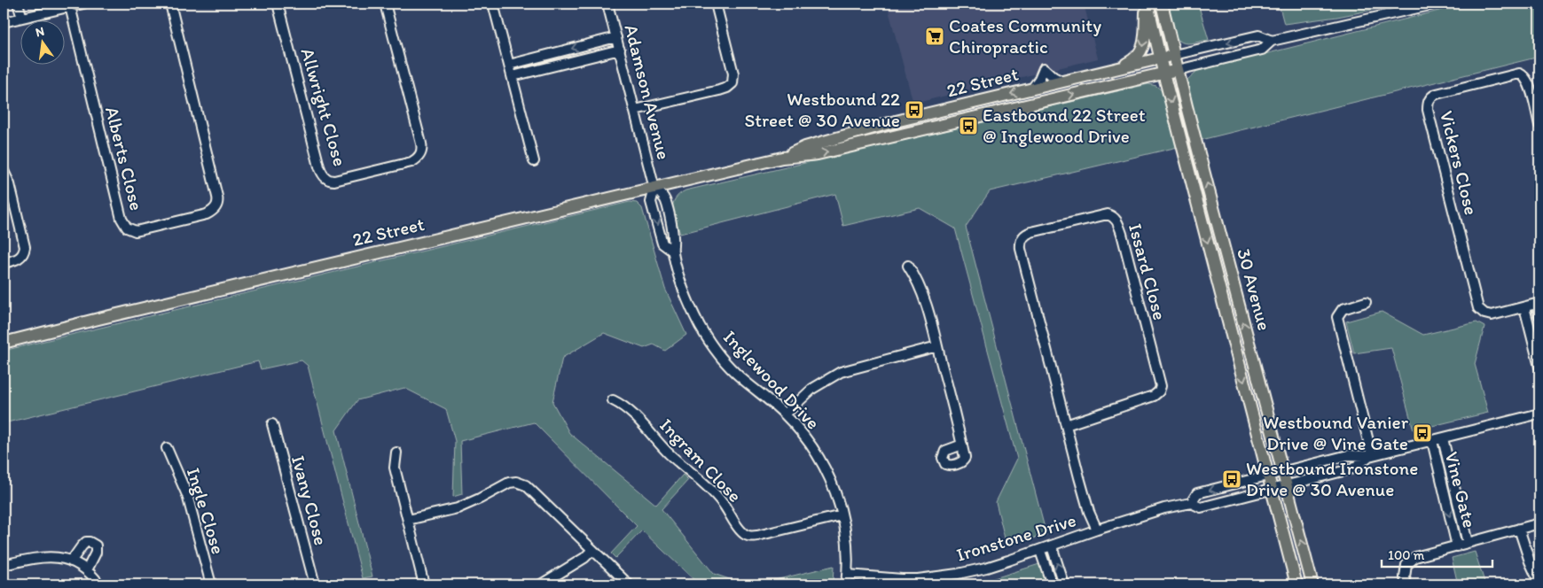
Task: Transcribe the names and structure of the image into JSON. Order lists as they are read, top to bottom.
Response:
{
  "streets": {
    "main road": ["22 Street", "30 Avenue"],
    "street": [
      "Adamson Avenue",
      "Allwright Close",
      "Alberts Close",
      "Vickers Close",
      "Issard Close",
      "Inglewood Drive",
      "Ingram Close",
      "Vine Gate",
      "Ivany Close",
      "Ingle Close",
      "Ironstone Drive"
    ]
  },
  "crossings": [
    ["22 Street", "Adamson Avenue"],
    ["22 Street", "30 Avenue"],
    ["22 Street", "Inglewood Drive"],
    ["Adamson Avenue", "Inglewood Drive"],
    ["Issard Close", "Ironstone Drive"],
    ["30 Avenue", "Ironstone Drive"],
    ["Inglewood Drive", "Ingram Close"],
    ["Inglewood Drive", "Ironstone Drive"]
  ],
  "places": {
    "supermarket": ["Coates Community Chiropractic"],
    "bus stop": [
      "Westbound 22 Street @ 30 Avenue",
      "Eastbound 22 Street @ Inglewood Drive",
      "Westbound Vanier Drive @ Vine Gate",
      "Westbound Ironstone Drive @ 30 Avenue"
    ]
  },
  "scale_bar": "100 m",
  "north": "top"
}
